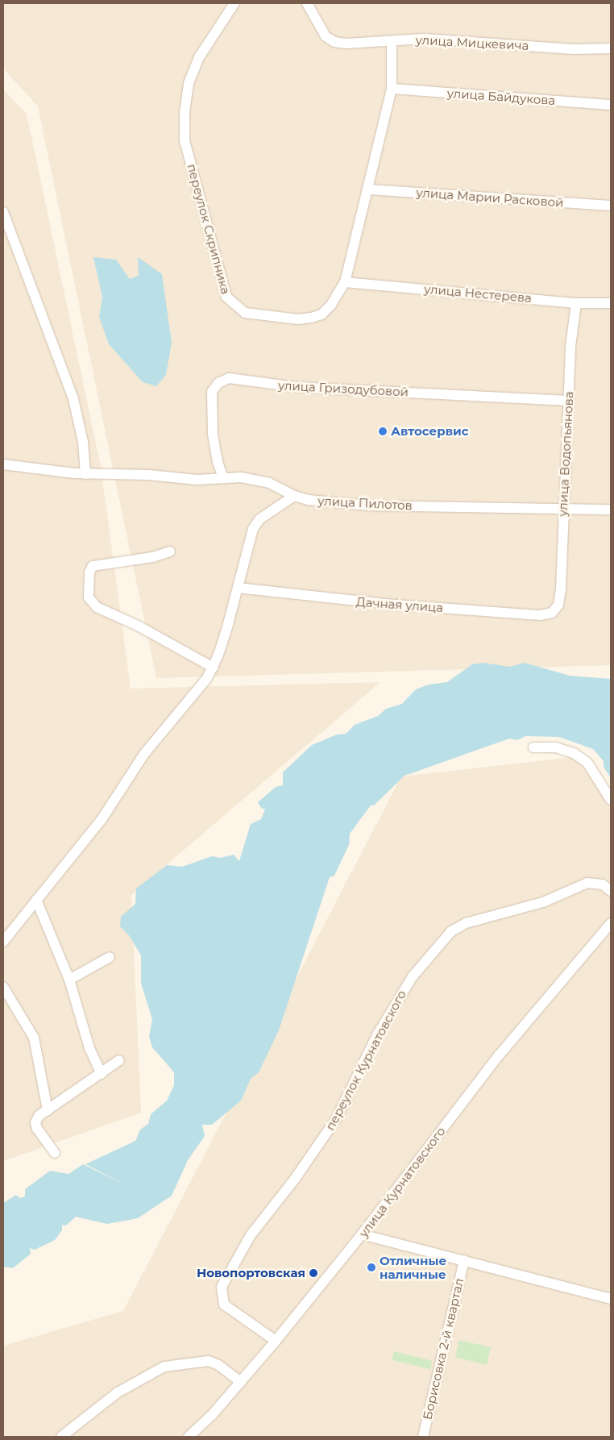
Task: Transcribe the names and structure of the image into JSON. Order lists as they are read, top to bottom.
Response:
{
  "streets": {
    "street": [
      "улица Мицкевича",
      "улица Байдукова",
      "улица Марии Расковой",
      "переулок Скрипника",
      "улица Нестерева",
      "улица Гризодубовой",
      "улица Водопьянова",
      "улица Пилотов",
      "Дачная улица",
      "переулок Курнатовского",
      "улица Курнатовского",
      "Борисовка 2-й квартал"
    ]
  },
  "crossings": [
    ["улица Мицкевича", "переулок Скрипника"],
    ["улица Байдукова", "переулок Скрипника"],
    ["улица Марии Расковой", "переулок Скрипника"],
    ["переулок Скрипника", "улица Нестерева"],
    ["улица Нестерева", "улица Водопьянова"],
    ["улица Гризодубовой", "улица Водопьянова"],
    ["улица Гризодубовой", "улица Пилотов"],
    ["улица Водопьянова", "улица Пилотов"],
    ["улица Водопьянова", "Дачная улица"],
    ["переулок Курнатовского", "улица Курнатовского"]
  ],
  "places": ["Автосервис", "Отличные наличные", "Новопортовская"]
}
